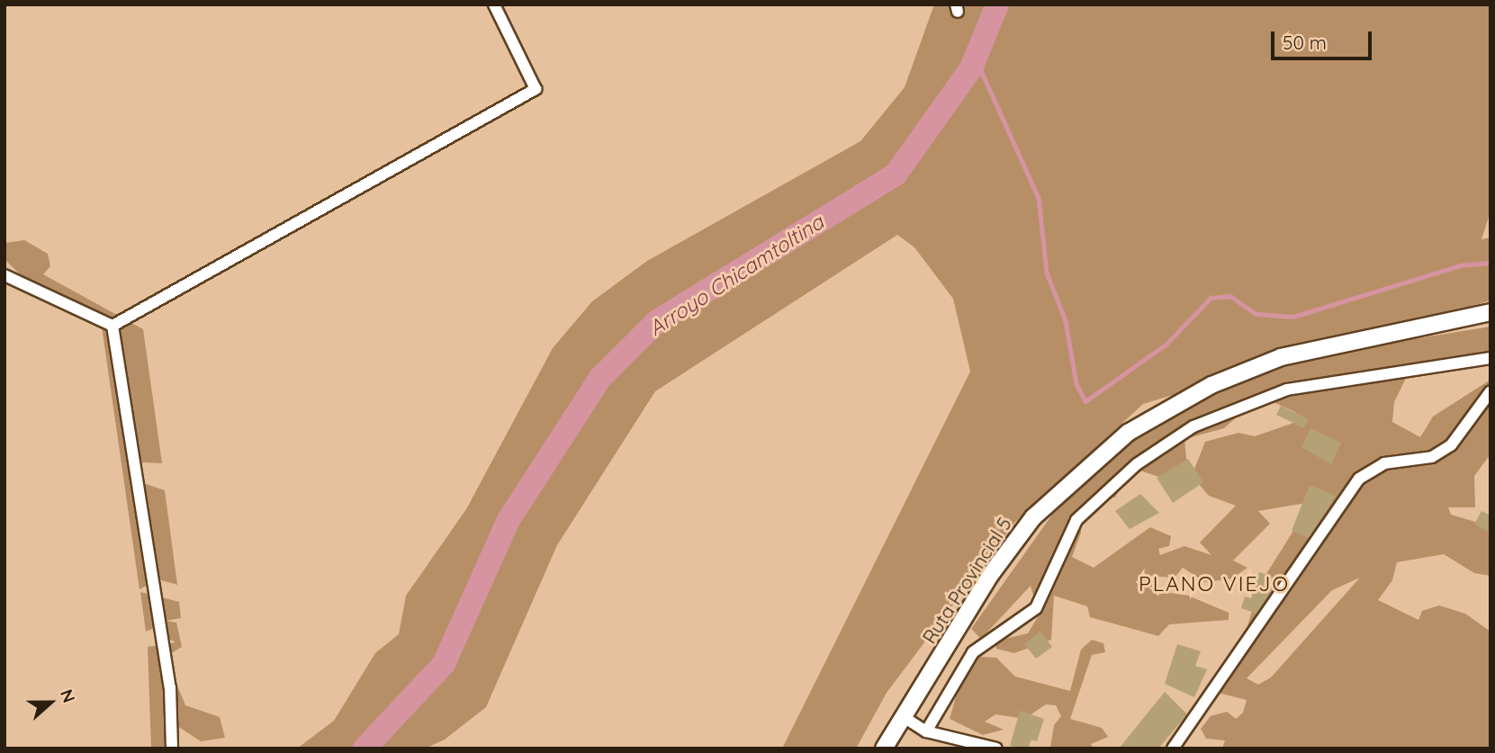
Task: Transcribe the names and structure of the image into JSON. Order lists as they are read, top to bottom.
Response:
{
  "streets": {
    "main road": ["Ruta Provincial 5"]
  },
  "districts": ["PLANO VIEJO"],
  "water": ["Arroyo Chicamtoltina"],
  "scale_bar": "50 m",
  "north": "right"
}
